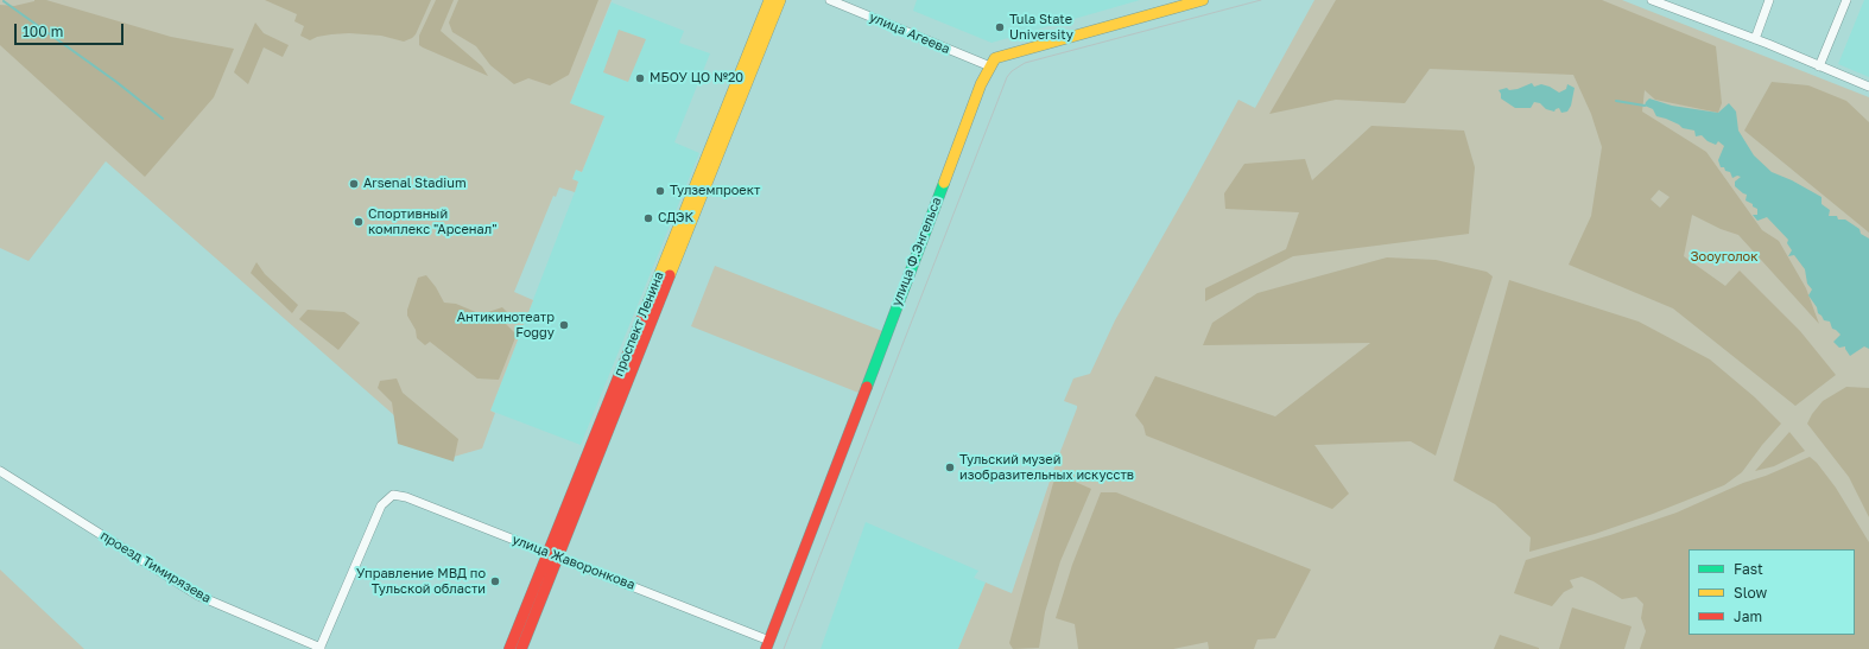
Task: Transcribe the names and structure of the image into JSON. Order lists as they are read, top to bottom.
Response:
{
  "streets": {
    "main road": ["улица Ф.Энгельса", "проспект Ленина"],
    "street": ["улица Агеева", "улица Жаворонкова", "проезд Тимирязева"]
  },
  "crossings": [
    ["улица Агеева", "улица Ф.Энгельса"],
    ["улица Ф.Энгельса", "улица Жаворонкова"],
    ["проспект Ленина", "улица Жаворонкова"],
    ["улица Жаворонкова", "проезд Тимирязева"]
  ],
  "parks": ["Зооуголок"],
  "places": [
    "Tula State University",
    "МБОУ ЦО №20",
    "Arsenal Stadium",
    "Тулземпроект",
    "СДЭК",
    "Спортивный комплекс \"Арсенал\"",
    "Антикинотеатр Foggy",
    "Тульский музей изобразительных искусств",
    "Управление МВД по Тульской области"
  ],
  "legend": ["Fast", "Slow", "Jam"],
  "scale_bar": "100 m"
}
